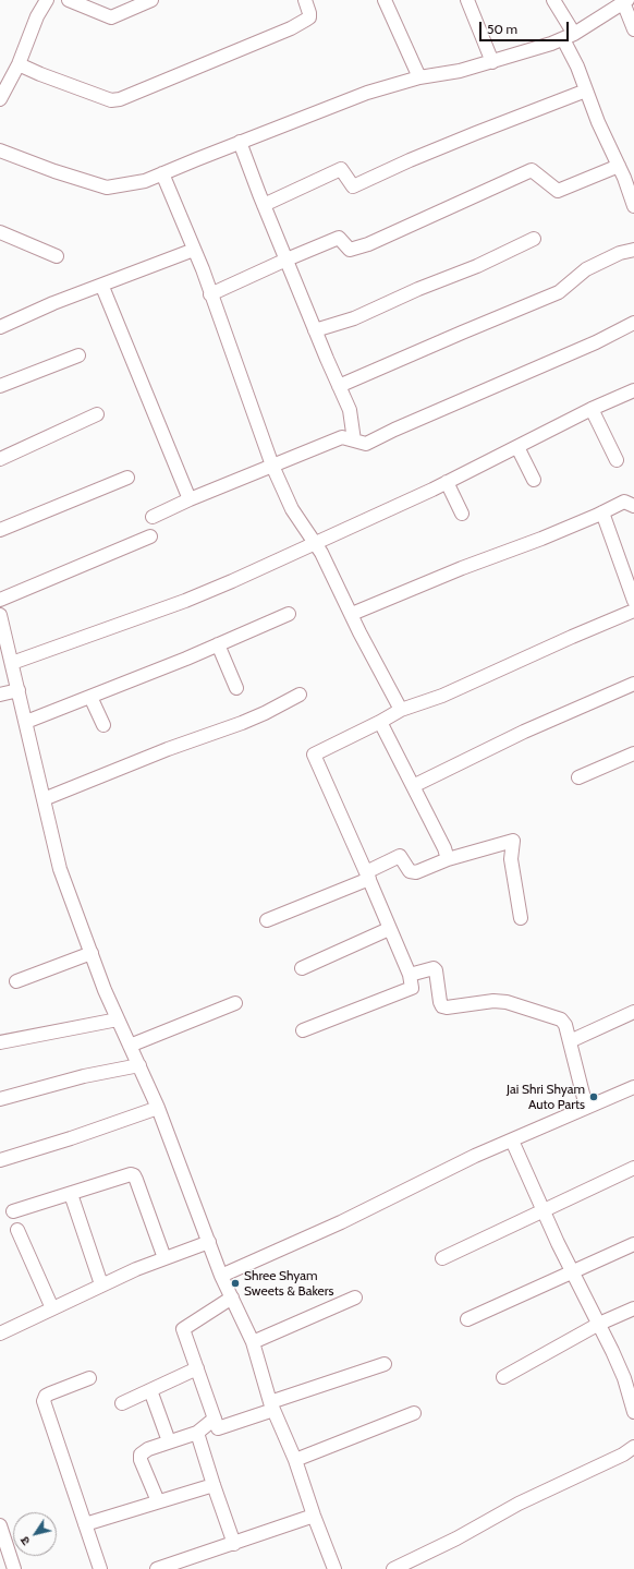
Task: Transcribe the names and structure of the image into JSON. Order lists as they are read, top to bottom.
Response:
{
  "places": ["Jai Shri Shyam Auto Parts", "Shree Shyam Sweets & Bakers"],
  "scale_bar": "50 m",
  "north": "bottom left"
}
